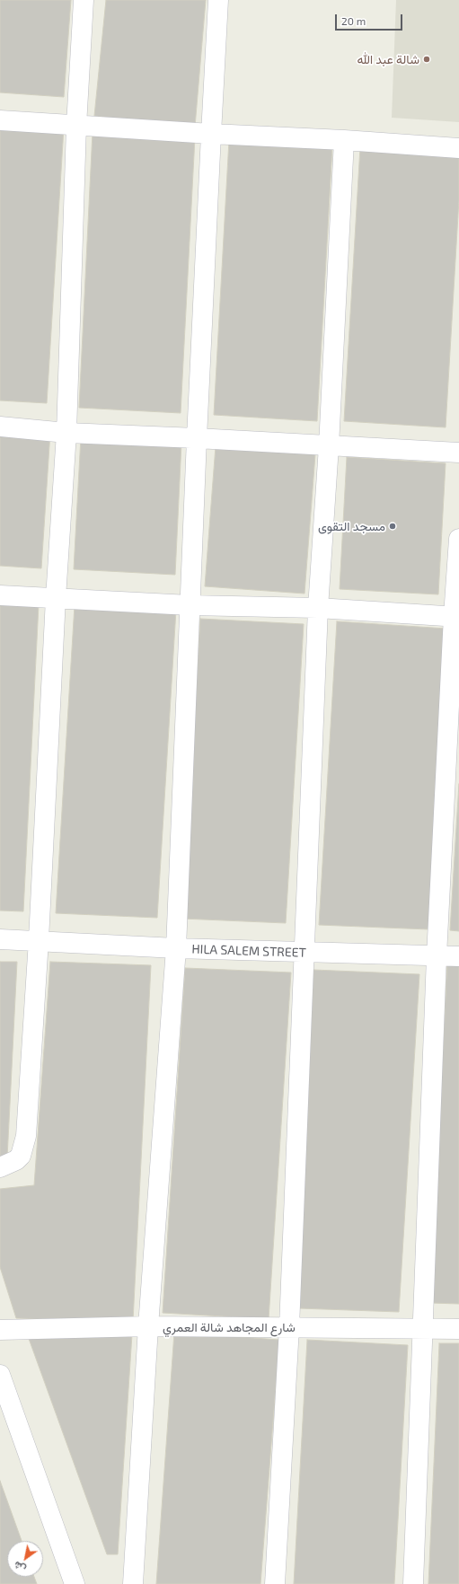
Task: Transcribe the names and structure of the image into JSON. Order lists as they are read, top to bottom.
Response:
{
  "streets": {
    "street": ["HILA SALEM STREET", "شارع المجاهد شالة العمري"]
  },
  "places": ["شالة عبد الله", "مسجد التقوى"],
  "scale_bar": "20 m",
  "north": "bottom left"
}
